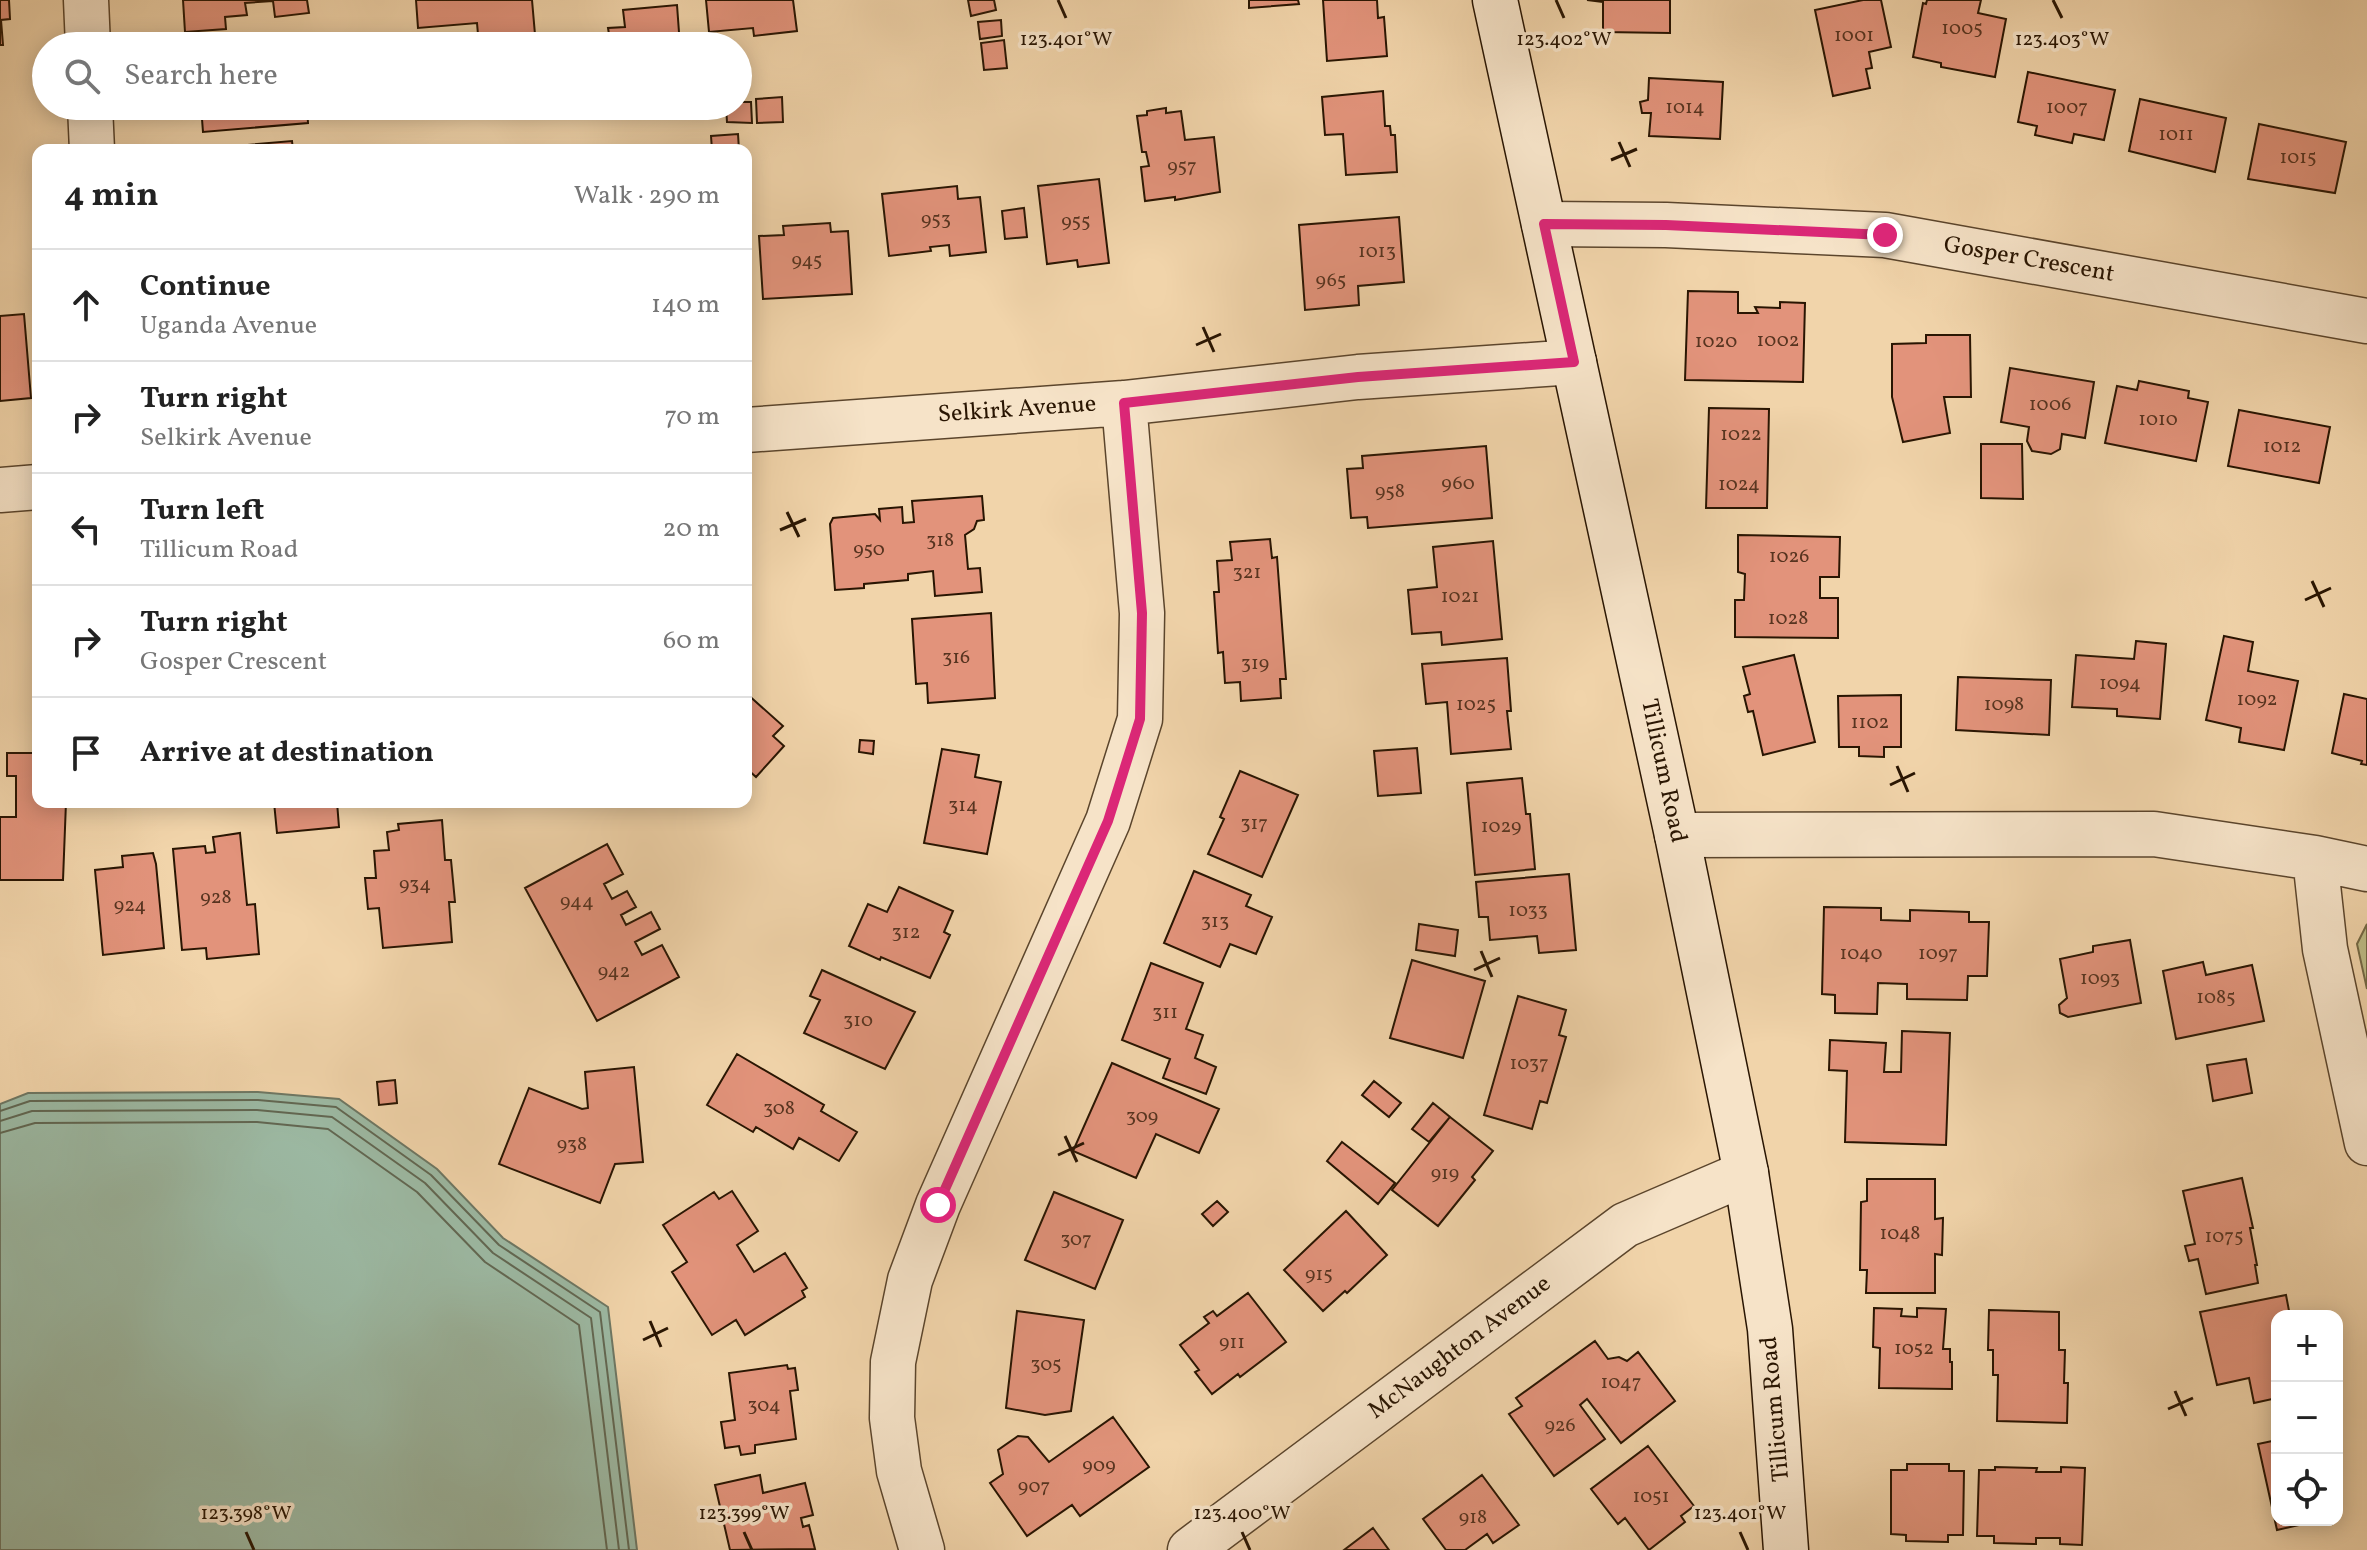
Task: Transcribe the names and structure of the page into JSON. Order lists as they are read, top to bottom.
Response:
{
  "streets": {
    "street": [
      "Gosper Crescent",
      "Selkirk Avenue",
      "Tillicum Road",
      "McNaughton Avenue"
    ]
  },
  "crossings": [
    ["Gosper Crescent", "Tillicum Road"],
    ["Selkirk Avenue", "Tillicum Road"],
    ["Tillicum Road", "McNaughton Avenue"]
  ],
  "house_numbers": [
    "1005",
    "1001",
    "1014",
    "1007",
    "1011",
    "1015",
    "957",
    "953",
    "955",
    "1013",
    "945",
    "965",
    "1002",
    "1020",
    "1006",
    "1010",
    "1022",
    "1012",
    "960",
    "1024",
    "958",
    "318",
    "950",
    "1026",
    "321",
    "1021",
    "1028",
    "316",
    "319",
    "1094",
    "1092",
    "1025",
    "1098",
    "1102",
    "314",
    "317",
    "1029",
    "934",
    "928",
    "944",
    "924",
    "1033",
    "313",
    "312",
    "1040",
    "1097",
    "942",
    "1093",
    "1085",
    "311",
    "310",
    "1037",
    "308",
    "309",
    "938",
    "919",
    "1048",
    "1075",
    "307",
    "915",
    "911",
    "1052",
    "305",
    "1047",
    "304",
    "926",
    "909",
    "907",
    "1051",
    "918"
  ],
  "page": {
    "search": "Search here",
    "heading": ["4 min", "Walk · 290 m"],
    "list": [
      ["Continue", "Uganda Avenue", "140 m"],
      ["Turn right", "Selkirk Avenue", "70 m"],
      ["Turn left", "Tillicum Road", "20 m"],
      ["Turn right", "Gosper Crescent", "60 m"],
      "Arrive at destination"
    ],
    "map_buttons": ["+", "−"]
  },
  "coordinates": [
    "123.401°W",
    "123.402°W",
    "123.403°W",
    "123.398°W",
    "123.399°W",
    "123.400°W"
  ]
}
